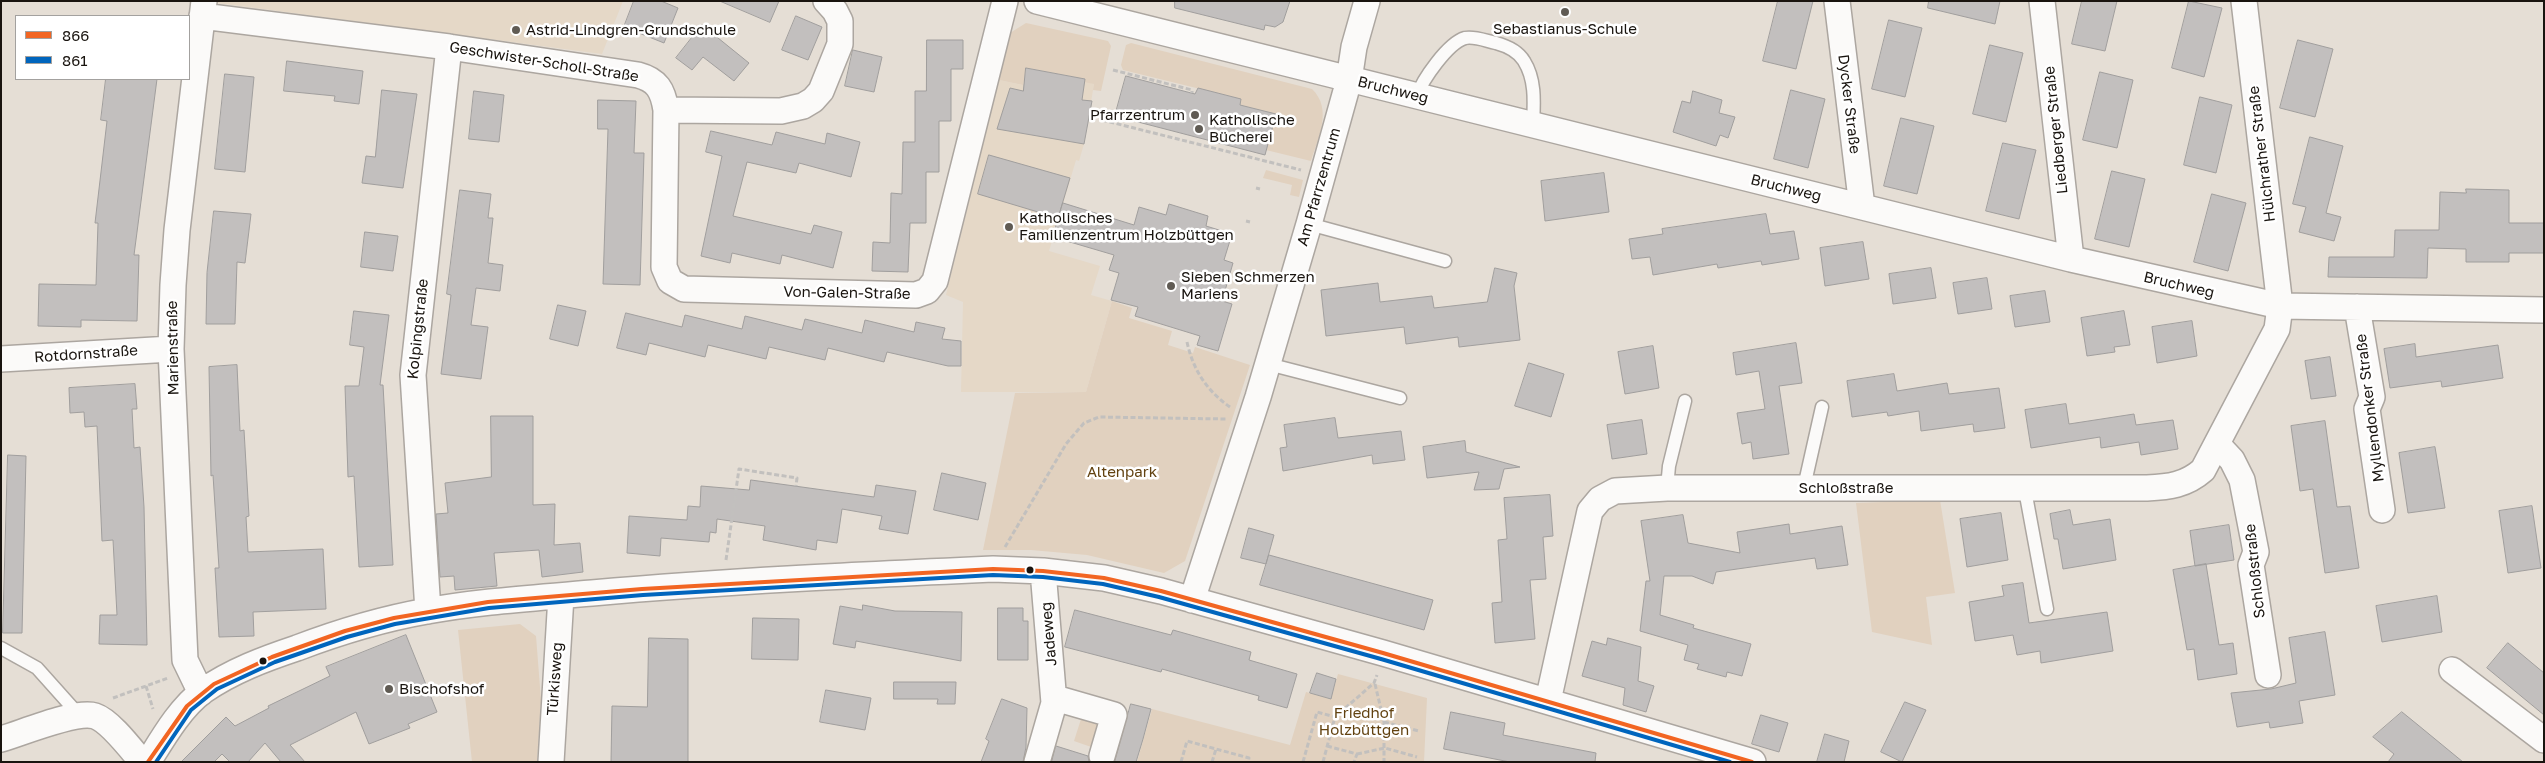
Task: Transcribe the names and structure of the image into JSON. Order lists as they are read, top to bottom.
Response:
{
  "streets": {
    "street": [
      "Geschwister-Scholl-Straße",
      "Bruchweg",
      "Dycker Straße",
      "Liedberger Straße",
      "Hülchrather Straße",
      "Am Pfarrzentrum",
      "Von-Galen-Straße",
      "Kolpingstraße",
      "Marienstraße",
      "Rotdornstraße",
      "Myllendonker Straße",
      "Schloßstraße",
      "Jadeweg",
      "Türkisweg"
    ]
  },
  "crossings": [
    ["Geschwister-Scholl-Straße", "Von-Galen-Straße"],
    ["Geschwister-Scholl-Straße", "Kolpingstraße"],
    ["Geschwister-Scholl-Straße", "Marienstraße"],
    ["Bruchweg", "Dycker Straße"],
    ["Bruchweg", "Liedberger Straße"],
    ["Bruchweg", "Hülchrather Straße"],
    ["Bruchweg", "Am Pfarrzentrum"],
    ["Bruchweg", "Myllendonker Straße"],
    ["Bruchweg", "Schloßstraße"],
    ["Hülchrather Straße", "Schloßstraße"],
    ["Marienstraße", "Rotdornstraße"]
  ],
  "parks": ["Altenpark", "Friedhof Holzbüttgen"],
  "places": [
    "Sebastianus-Schule",
    "Astrid-Lindgren-Grundschule",
    "Pfarrzentrum",
    "Katholische Bücherei",
    "Katholisches Familienzentrum Holzbüttgen",
    "Sieben Schmerzen Mariens",
    "Bischofshof"
  ],
  "lines": ["transit line 866", "transit line 861"],
  "legend": ["866", "861"]
}
